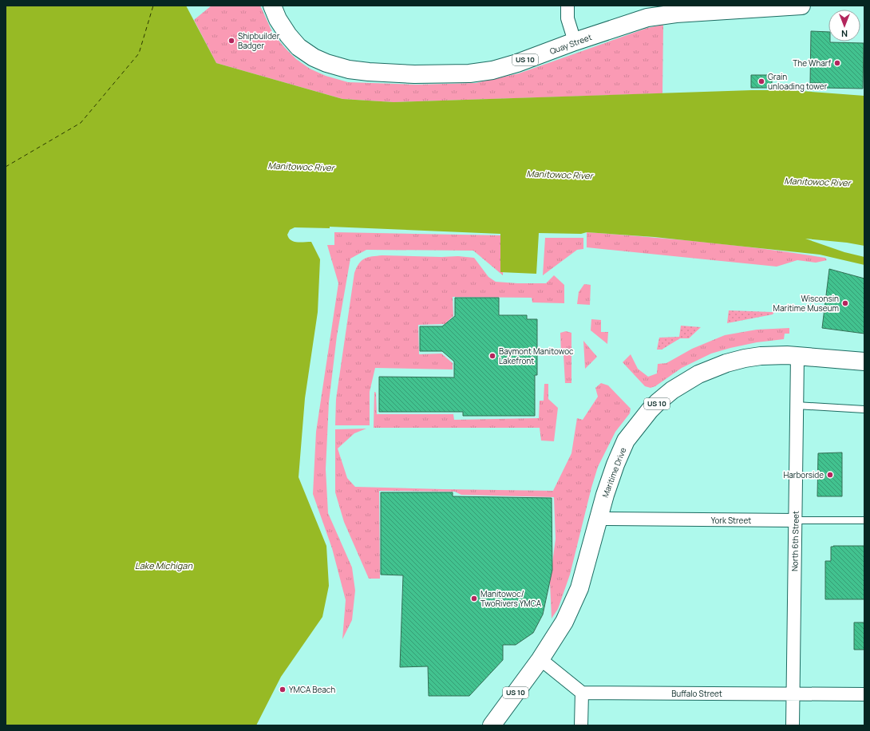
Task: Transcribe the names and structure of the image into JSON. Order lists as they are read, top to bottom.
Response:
{
  "streets": {
    "main road": ["Quay Street", "US 10", "Maritime Drive"],
    "street": ["York Street", "North 6th Street", "Buffalo Street"]
  },
  "crossings": [
    ["Maritime Drive", "York Street"],
    ["Maritime Drive", "North 6th Street"],
    ["York Street", "North 6th Street"],
    ["North 6th Street", "Buffalo Street"]
  ],
  "water": ["Manitowoc River", "Lake Michigan"],
  "places": [
    "Shipbuilder Badger",
    "The Wharf",
    "Grain unloading tower",
    "Wisconsin Maritime Museum",
    "Baymont Manitowoc Lakefront",
    "Harborside",
    "Manitowoc/ TwoRivers YMCA",
    "YMCA Beach"
  ],
  "north": "bottom"
}
